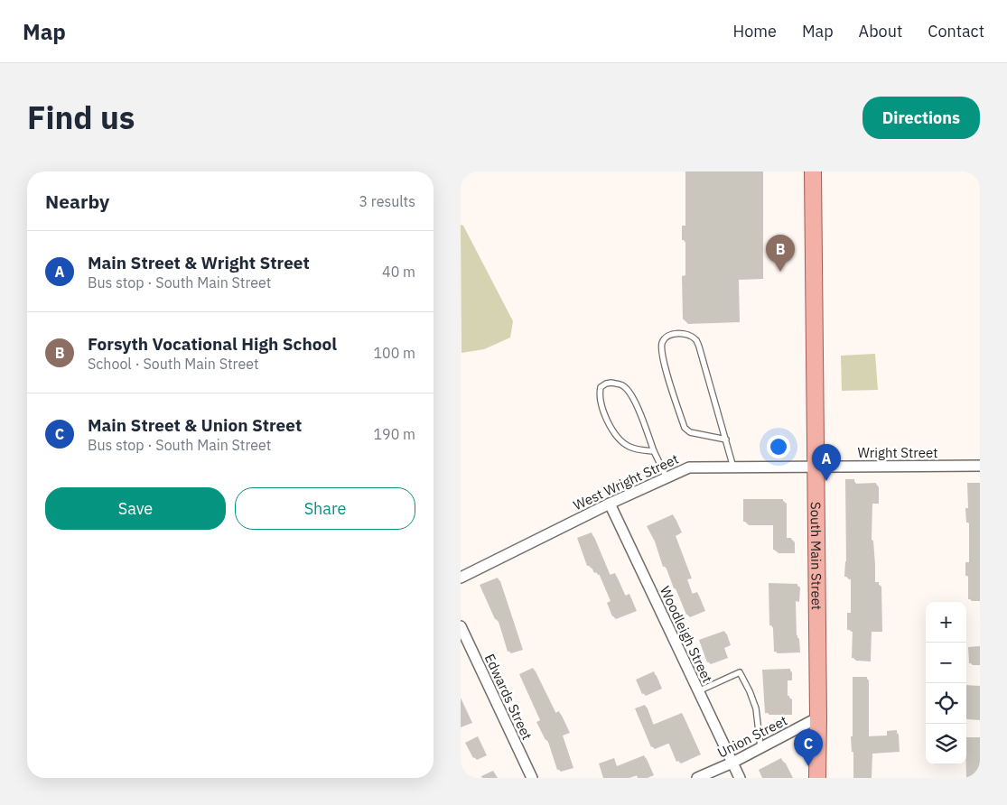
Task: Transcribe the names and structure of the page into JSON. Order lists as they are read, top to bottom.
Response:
{
  "streets": {
    "main road": ["South Main Street"],
    "street": [
      "Wright Street",
      "West Wright Street",
      "Woodleigh Street",
      "Edwards Street",
      "Union Street"
    ]
  },
  "crossings": [
    ["Wright Street", "West Wright Street"],
    ["Wright Street", "South Main Street"],
    ["West Wright Street", "South Main Street"],
    ["West Wright Street", "Woodleigh Street"],
    ["South Main Street", "Union Street"],
    ["Woodleigh Street", "Union Street"]
  ],
  "page": {
    "header": "Map",
    "nav": [
      "Home",
      "Map",
      "About",
      "Contact"
    ],
    "title": "Find us",
    "buttons": [
      "Directions",
      ["Save", "Share"]
    ],
    "heading": ["Nearby", "3 results"],
    "list": [
      {
        "mark": "A",
        "name": "Main Street & Wright Street",
        "note": "Bus stop · South Main Street",
        "value": "40 m"
      },
      {
        "mark": "B",
        "name": "Forsyth Vocational High School",
        "note": "School · South Main Street",
        "value": "100 m"
      },
      {
        "mark": "C",
        "name": "Main Street & Union Street",
        "note": "Bus stop · South Main Street",
        "value": "190 m"
      }
    ],
    "pins": ["B", "A", "C"],
    "map_buttons": ["+", "−"]
  }
}
